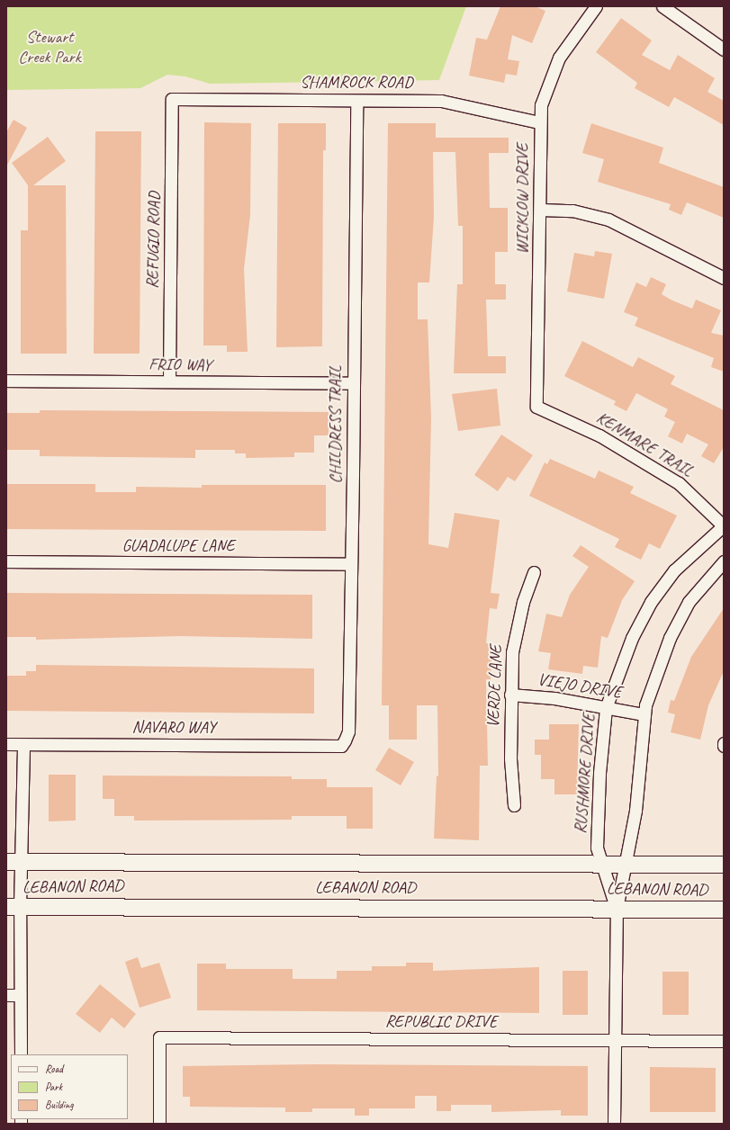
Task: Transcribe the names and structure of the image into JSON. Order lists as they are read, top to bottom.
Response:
{
  "streets": {
    "main road": ["LEBANON ROAD"],
    "street": [
      "SHAMROCK ROAD",
      "WICKLOW DRIVE",
      "REFUGIO ROAD",
      "FRIO WAY",
      "CHILDRESS TRAIL",
      "KENMARE TRAIL",
      "GUADALUPE LANE",
      "VERDE LANE",
      "VIEJO DRIVE",
      "NAVARO WAY",
      "RUSHMORE DRIVE",
      "REPUBLIC DRIVE"
    ]
  },
  "crossings": [
    ["SHAMROCK ROAD", "WICKLOW DRIVE"],
    ["SHAMROCK ROAD", "REFUGIO ROAD"],
    ["SHAMROCK ROAD", "CHILDRESS TRAIL"],
    ["WICKLOW DRIVE", "KENMARE TRAIL"],
    ["REFUGIO ROAD", "FRIO WAY"],
    ["FRIO WAY", "CHILDRESS TRAIL"],
    ["CHILDRESS TRAIL", "GUADALUPE LANE"],
    ["CHILDRESS TRAIL", "NAVARO WAY"],
    ["KENMARE TRAIL", "RUSHMORE DRIVE"],
    ["VERDE LANE", "VIEJO DRIVE"],
    ["VIEJO DRIVE", "RUSHMORE DRIVE"],
    ["RUSHMORE DRIVE", "LEBANON ROAD"],
    ["RUSHMORE DRIVE", "REPUBLIC DRIVE"]
  ],
  "parks": ["Stewart Creek Park"],
  "legend": ["Road", "Park", "Building"]
}
